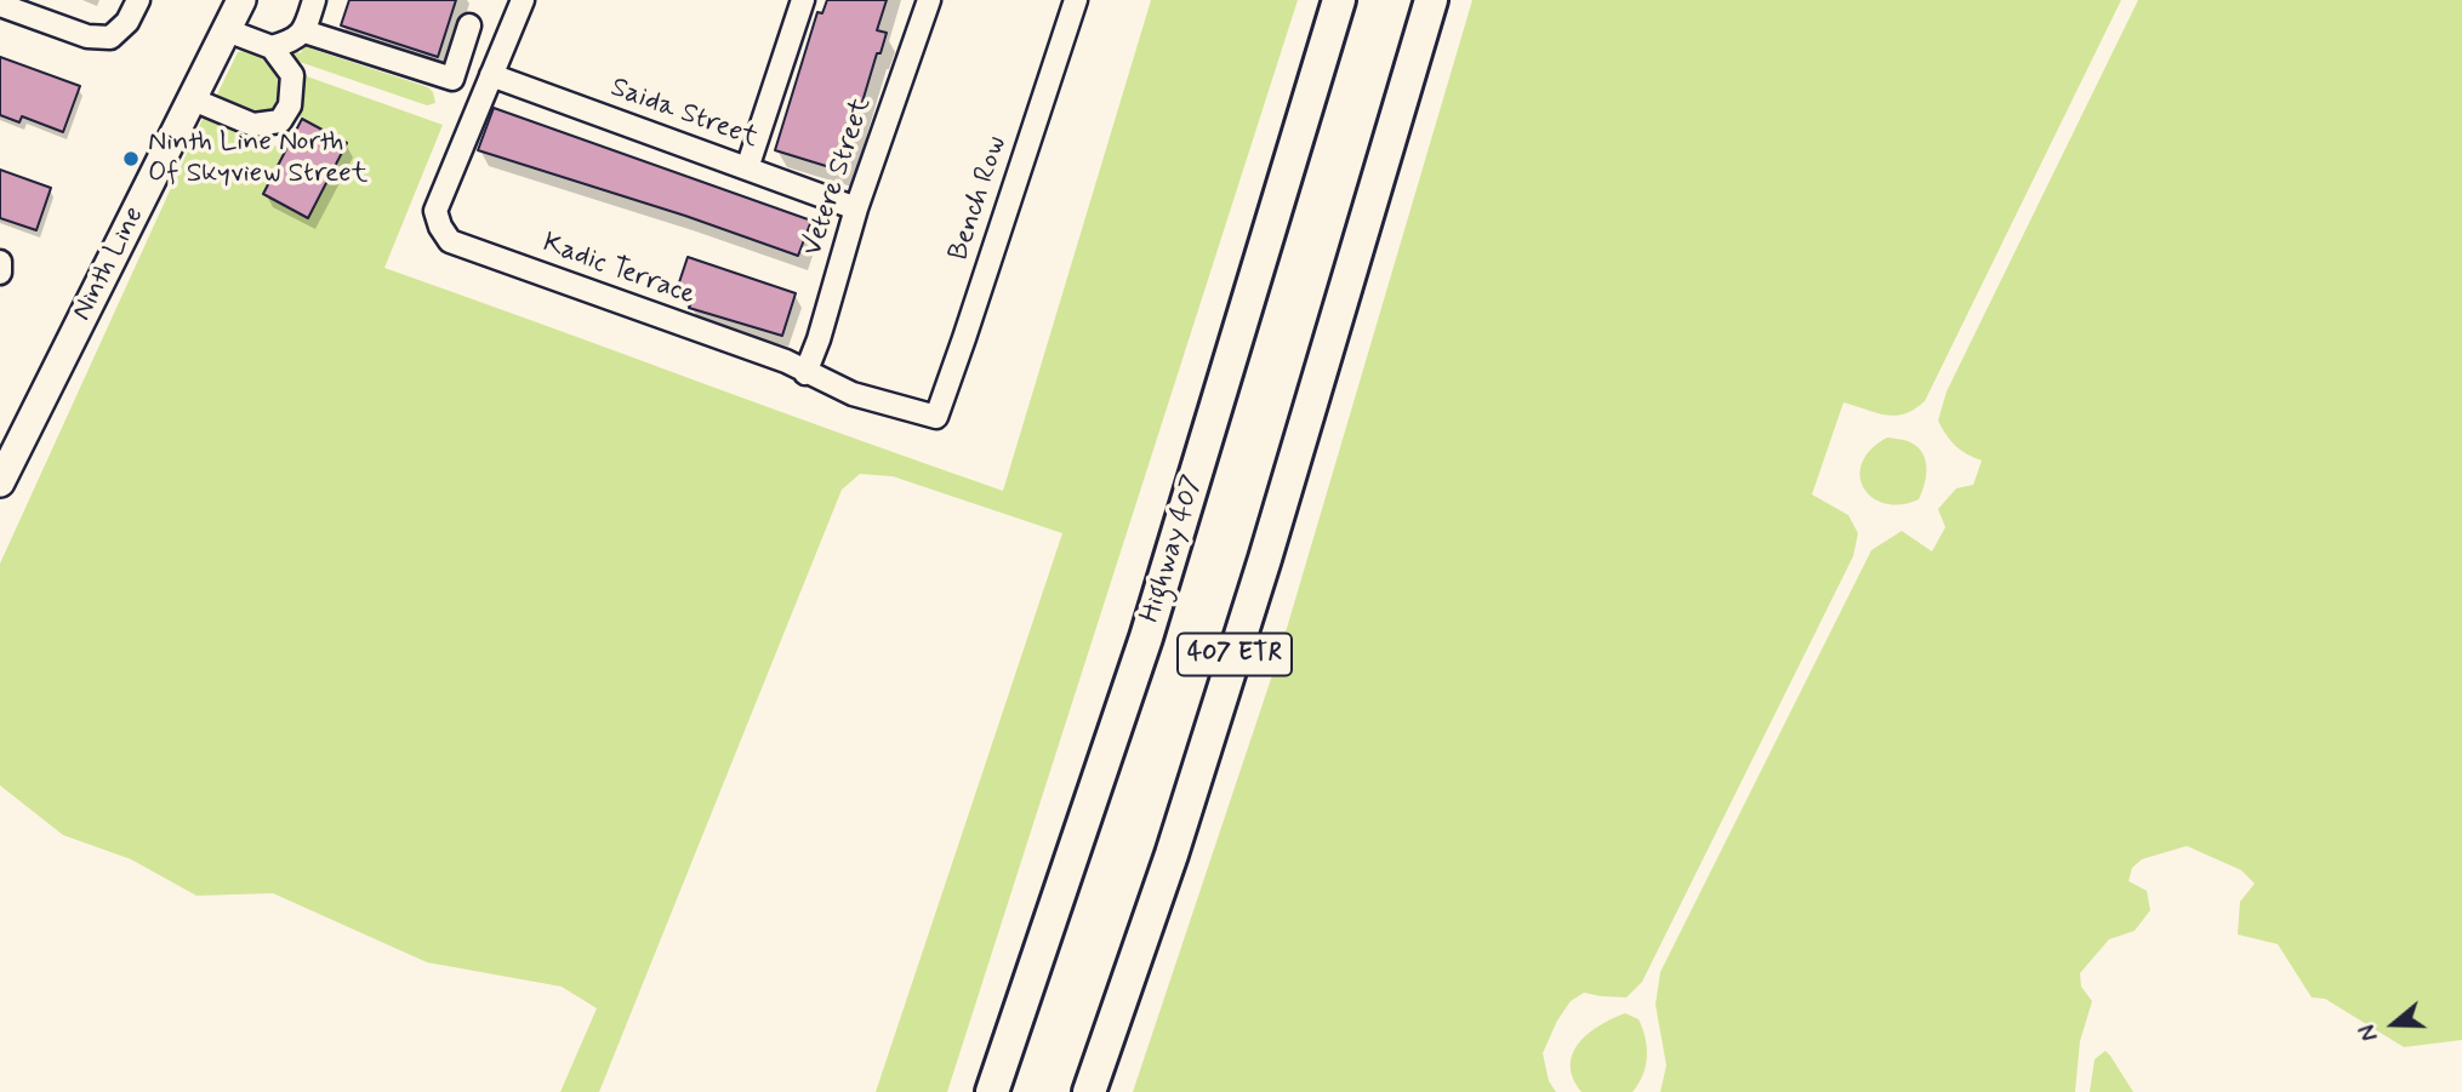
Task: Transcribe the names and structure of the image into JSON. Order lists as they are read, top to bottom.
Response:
{
  "streets": {
    "highway": ["Highway 407", "407 ETR"],
    "main road": ["Ninth Line"],
    "street": [
      "Saida Street",
      "Vetere Street",
      "Bench Row",
      "Kadic Terrace"
    ]
  },
  "crossings": [
    ["Saida Street", "Vetere Street"],
    ["Saida Street", "Kadic Terrace"],
    ["Vetere Street", "Kadic Terrace"],
    ["Bench Row", "Kadic Terrace"]
  ],
  "places": ["Ninth Line North Of Skyview Street"],
  "north": "left"
}
